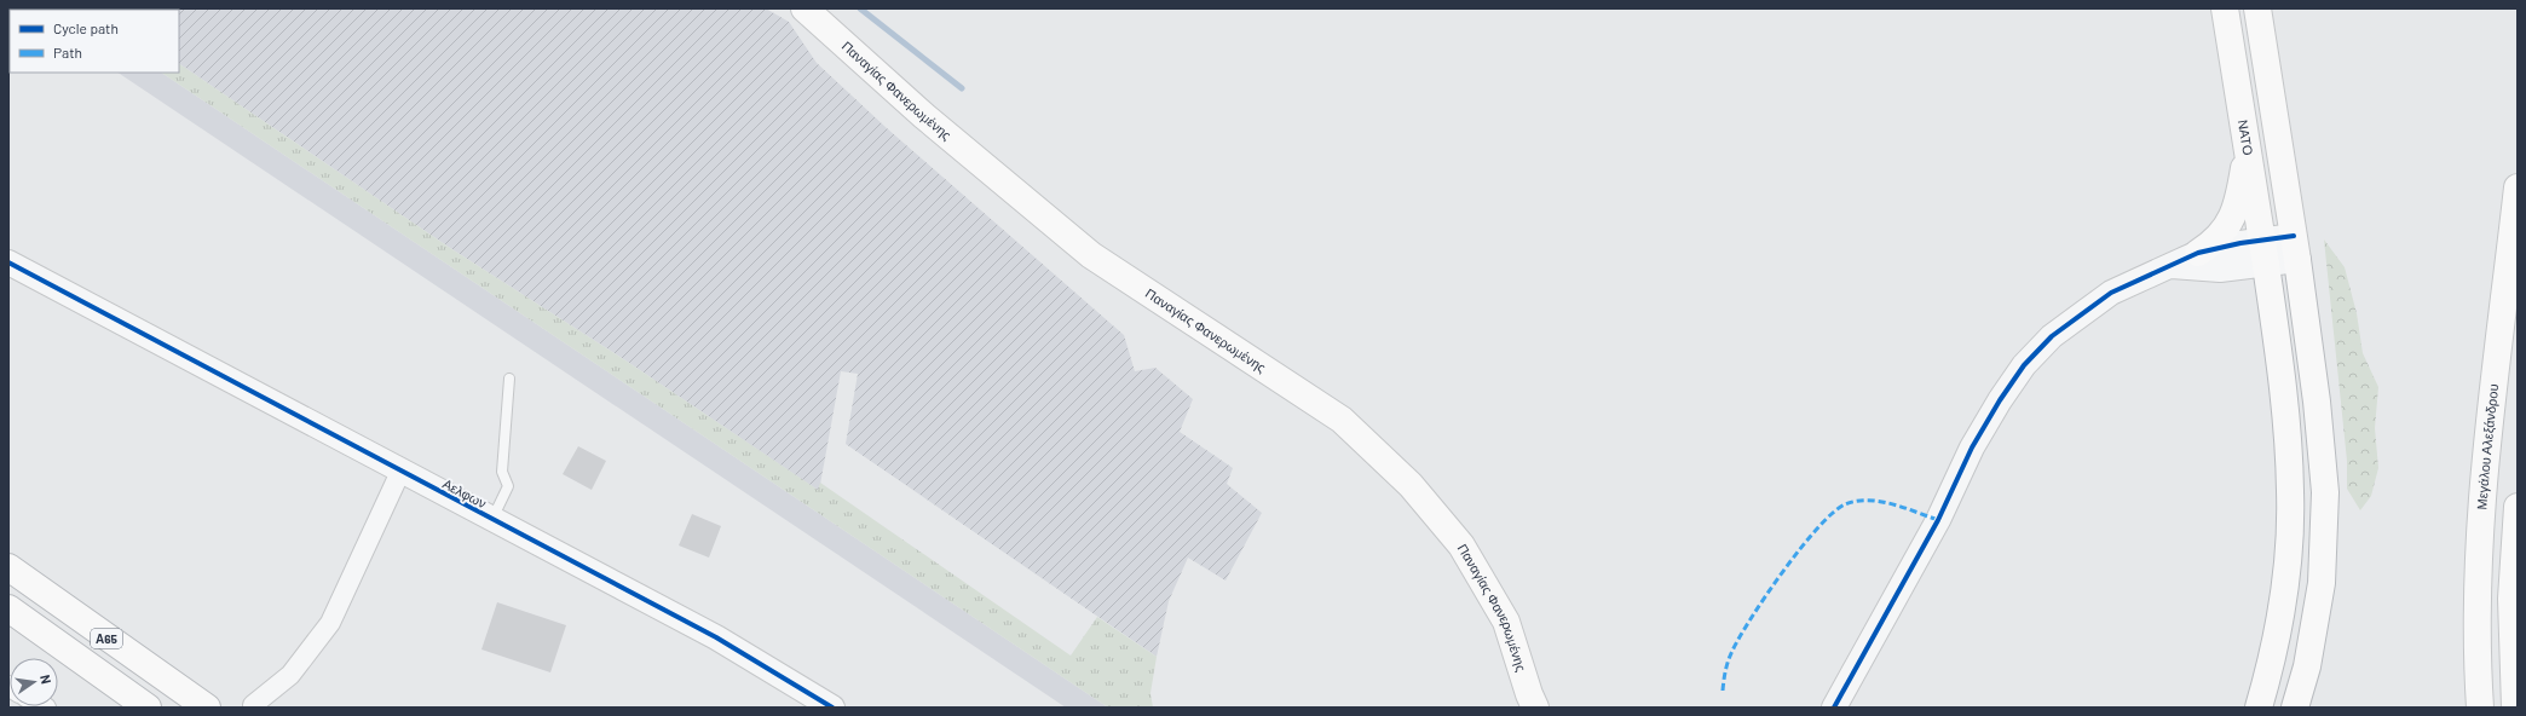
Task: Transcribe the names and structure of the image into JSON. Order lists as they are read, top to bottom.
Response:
{
  "streets": {
    "main road": [
      "Παναγίας Φανερωμένης",
      "ΝΑΤΟ",
      "Μεγάλου Αλεξάνδρου",
      "Α65"
    ],
    "street": ["Αελφων"]
  },
  "legend": ["Cycle path", "Path"],
  "north": "right"
}
